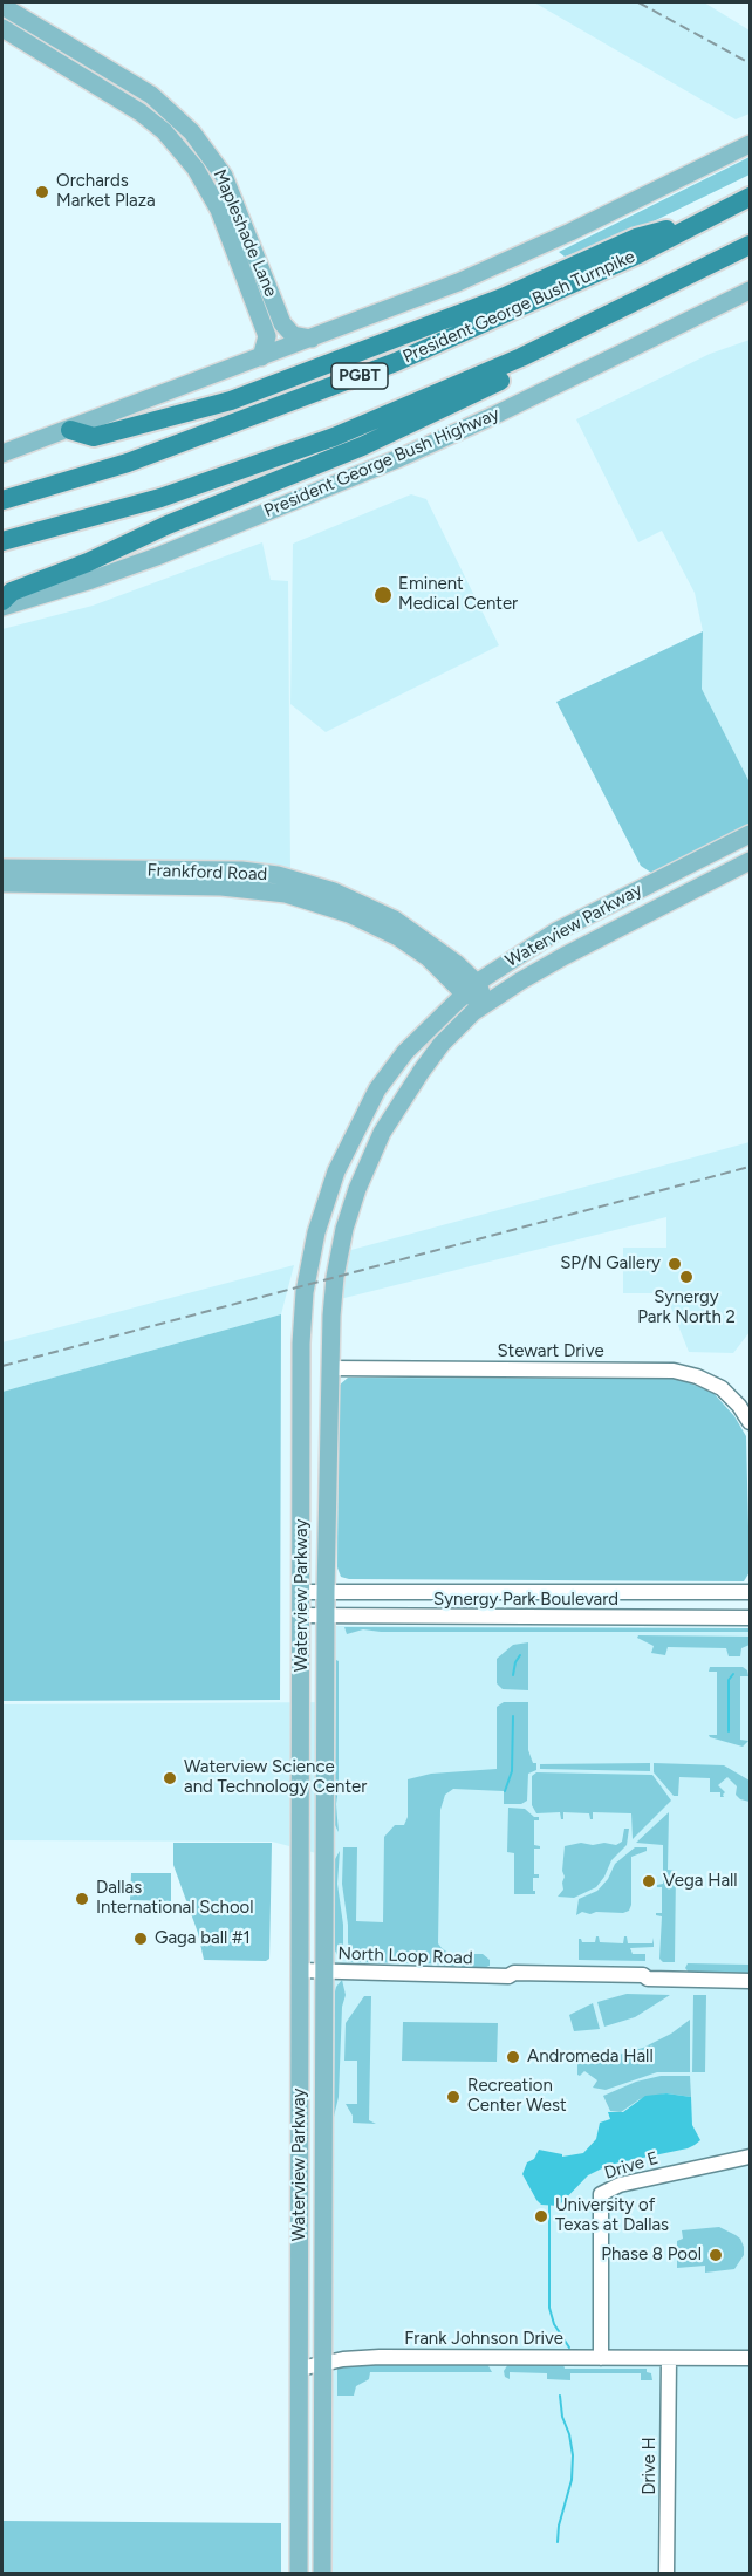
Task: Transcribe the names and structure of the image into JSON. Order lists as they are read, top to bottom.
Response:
{
  "streets": {
    "highway": ["President George Bush Turnpike", "PGBT"],
    "main road": [
      "Mapleshade Lane",
      "President George Bush Highway",
      "Frankford Road",
      "Waterview Parkway"
    ],
    "street": [
      "Stewart Drive",
      "Synergy Park Boulevard",
      "North Loop Road",
      "Drive E",
      "Frank Johnson Drive",
      "Drive H"
    ]
  },
  "crossings": [
    ["Frankford Road", "Waterview Parkway"],
    ["Waterview Parkway", "Stewart Drive"],
    ["Waterview Parkway", "Synergy Park Boulevard"],
    ["Waterview Parkway", "North Loop Road"],
    ["Waterview Parkway", "Frank Johnson Drive"],
    ["Drive E", "Frank Johnson Drive"],
    ["Frank Johnson Drive", "Drive H"]
  ],
  "places": [
    "Orchards Market Plaza",
    "Eminent Medical Center",
    "SP/N Gallery",
    "Synergy Park North 2",
    "Waterview Science and Technology Center",
    "Vega Hall",
    "Dallas International School",
    "Gaga ball #1",
    "Andromeda Hall",
    "Recreation Center West",
    "University of Texas at Dallas",
    "Phase 8 Pool"
  ]
}
